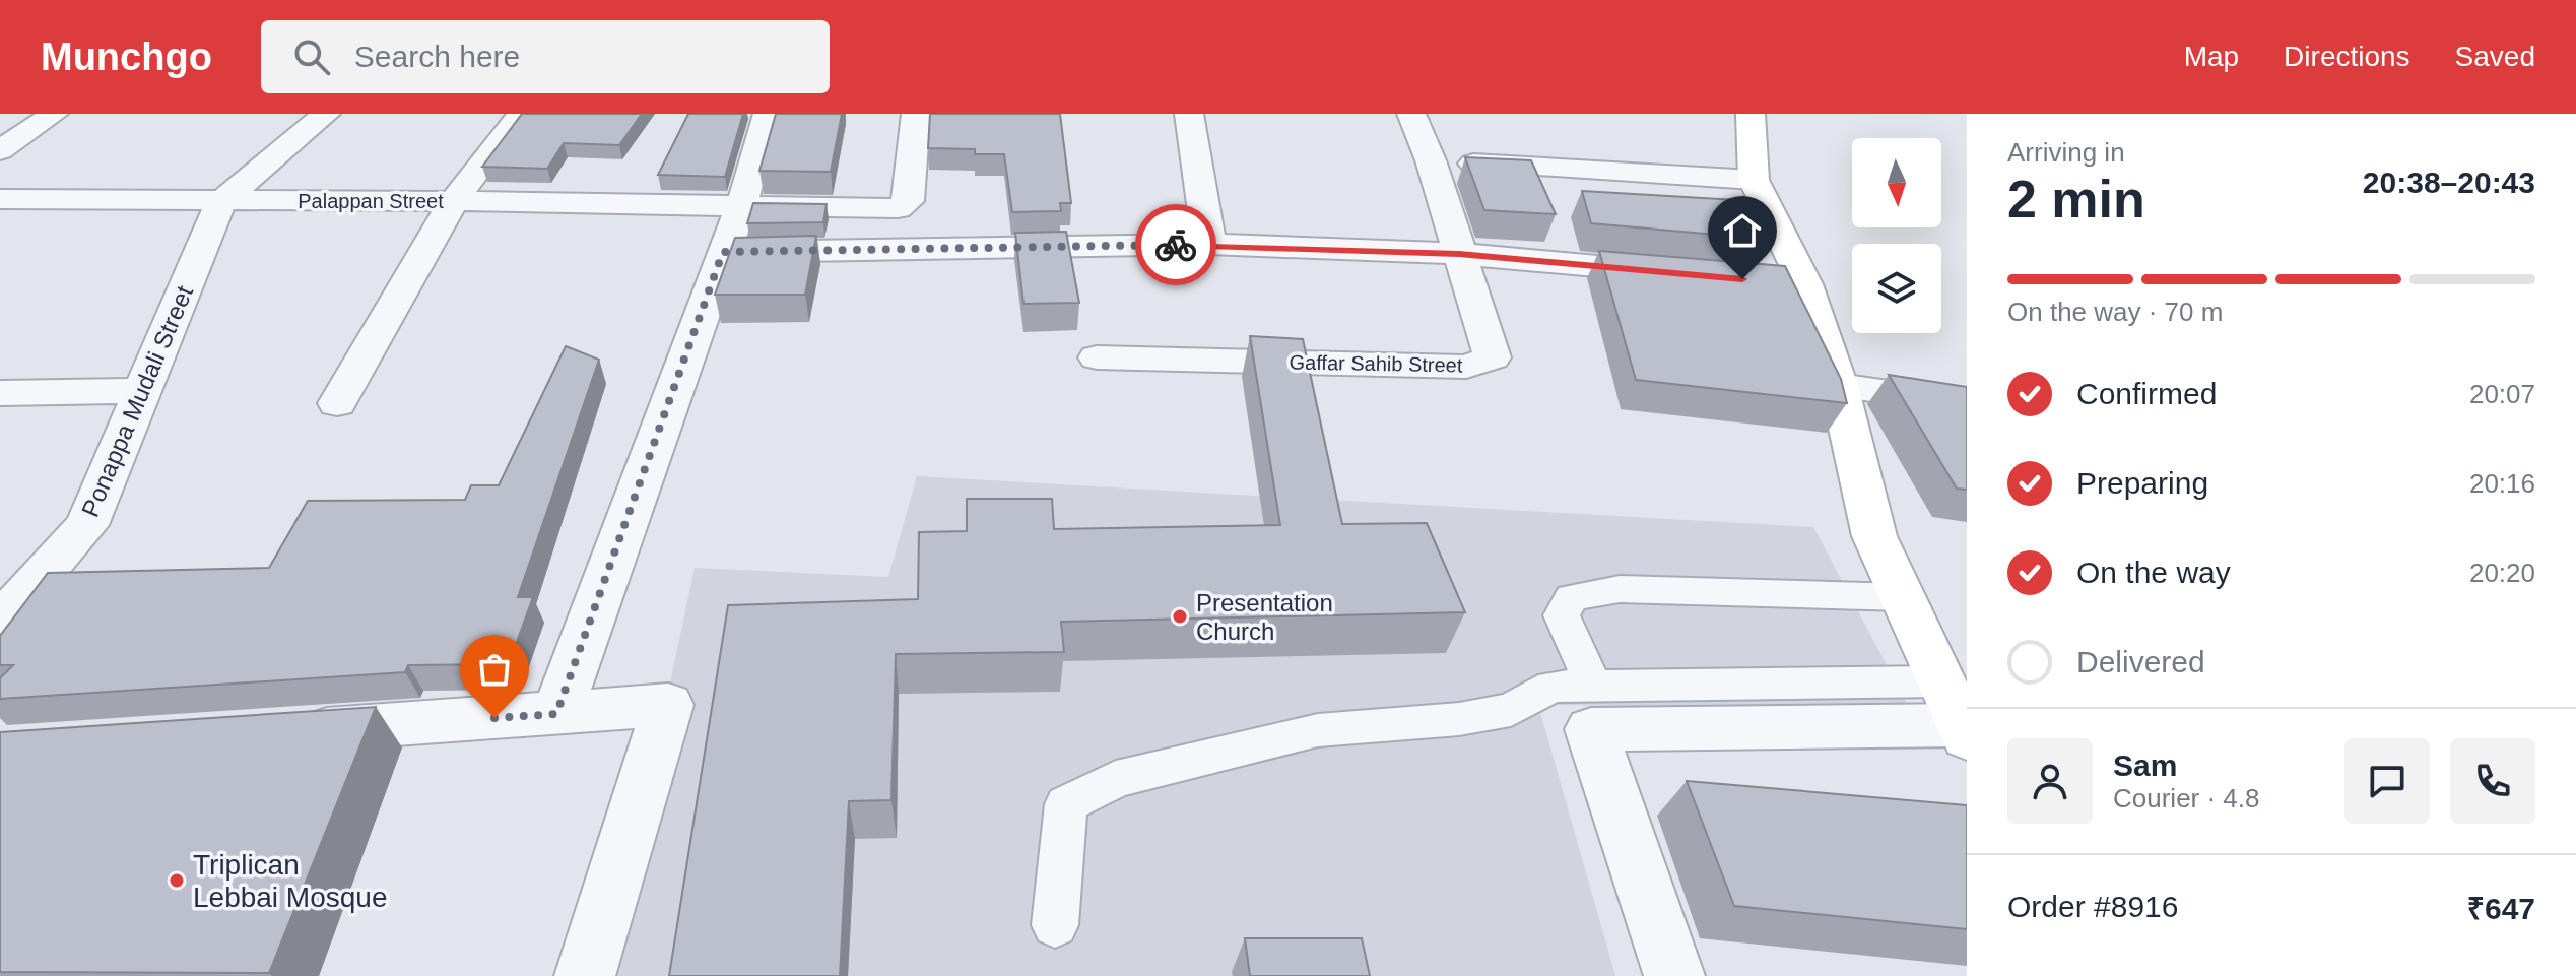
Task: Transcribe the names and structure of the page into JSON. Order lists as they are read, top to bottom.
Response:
{
  "streets": {
    "street": ["Palappan Street", "Gaffar Sahib Street", "Ponappa Mudali Street"]
  },
  "crossings": [
    ["Palappan Street", "Ponappa Mudali Street"]
  ],
  "places": ["Presentation Church", "Triplican Lebbai Mosque"],
  "north": "bottom",
  "page": {
    "header": "Munchgo",
    "search": "Search here",
    "nav": ["Map", "Directions", "Saved"],
    "heading": ["2 min", "Arriving in", "20:38–20:43"],
    "panel": [
      "Sam",
      "Courier · 4.8",
      "Order #8916",
      "₹647"
    ],
    "bar": "On the way · 70 m",
    "list": [
      ["Confirmed", "20:07"],
      ["Preparing", "20:16"],
      ["On the way", "20:20"],
      "Delivered"
    ]
  }
}
